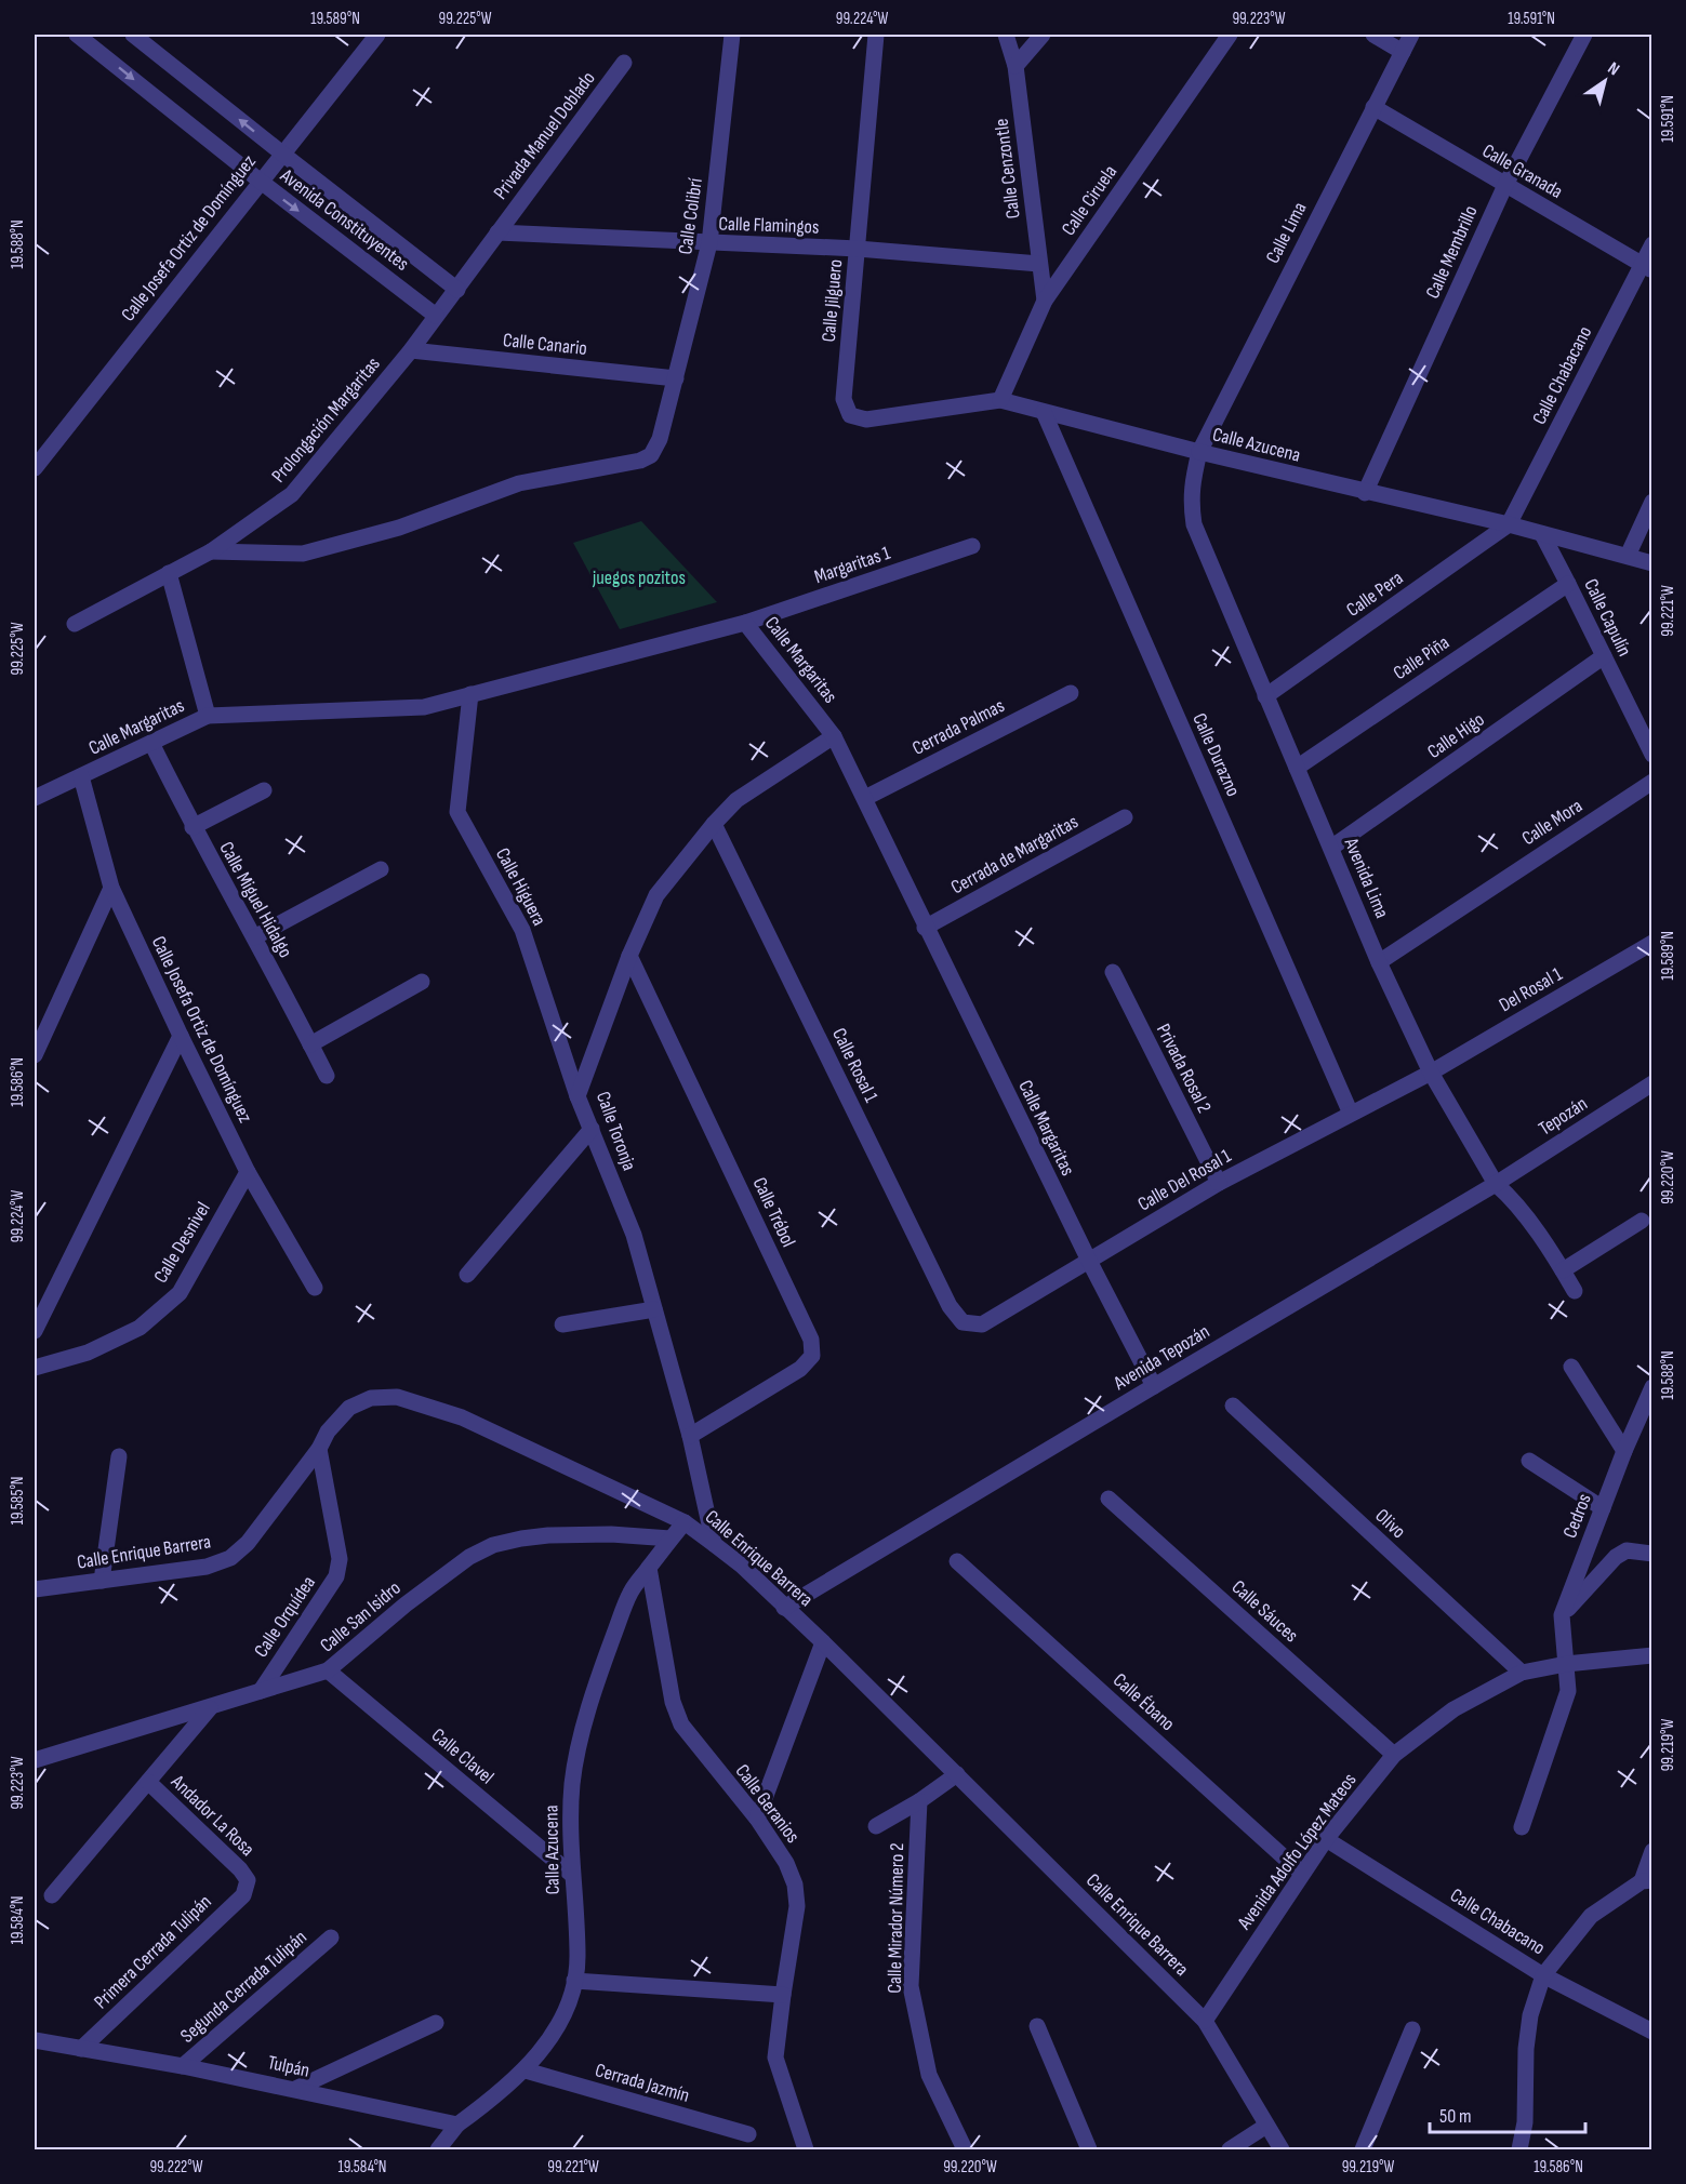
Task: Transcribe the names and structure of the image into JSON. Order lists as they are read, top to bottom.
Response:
{
  "streets": {
    "street": [
      "Privada Manuel Doblado",
      "Calle Cenzontle",
      "Calle Granada",
      "Calle Ciruela",
      "Calle Colibrí",
      "Avenida Constituyentes",
      "Calle Flamingos",
      "Calle Lima",
      "Calle Josefa Ortiz de Domínguez",
      "Calle Membrillo",
      "Calle Jilguero",
      "Calle Canario",
      "Calle Chabacano",
      "Prolongación Margaritas",
      "Calle Azucena",
      "Margaritas 1",
      "Calle Pera",
      "Calle Capulín",
      "Calle Piña",
      "Calle Margaritas",
      "Cerrada Palmas",
      "Calle Higo",
      "Calle Durazno",
      "Calle Mora",
      "Cerrada de Margaritas",
      "Avenida Lima",
      "Calle Higuera",
      "Calle Miguel Hidalgo",
      "Del Rosal 1",
      "Calle Rosal 1",
      "Privada Rosal 2",
      "Tepozán",
      "Calle Toronja",
      "Calle Del Rosal 1",
      "Calle Trébol",
      "Calle Desnivel",
      "Avenida Tepozán",
      "Cedros",
      "Olivo",
      "Calle Enrique Barrera",
      "Calle Sáuces",
      "Calle Orquídea",
      "Calle San Isidro",
      "Calle Ébano",
      "Calle Clavel",
      "Calle Geranios",
      "Andador La Rosa",
      "Avenida Adolfo López Mateos",
      "Calle Mirador Número 2",
      "Primera Cerrada Tulipán",
      "Segunda Cerrada Tulipán",
      "Tulpán",
      "Cerrada Jazmín"
    ]
  },
  "crossings": [
    ["Privada Manuel Doblado", "Calle Flamingos"],
    ["Privada Manuel Doblado", "Prolongación Margaritas"],
    ["Calle Cenzontle", "Calle Ciruela"],
    ["Calle Cenzontle", "Calle Flamingos"],
    ["Calle Granada", "Calle Lima"],
    ["Calle Granada", "Calle Membrillo"],
    ["Calle Granada", "Calle Chabacano"],
    ["Calle Ciruela", "Calle Azucena"],
    ["Calle Colibrí", "Calle Flamingos"],
    ["Calle Colibrí", "Calle Canario"],
    ["Calle Colibrí", "Prolongación Margaritas"],
    ["Avenida Constituyentes", "Calle Josefa Ortiz de Domínguez"],
    ["Avenida Constituyentes", "Prolongación Margaritas"],
    ["Calle Flamingos", "Calle Jilguero"],
    ["Calle Flamingos", "Prolongación Margaritas"],
    ["Calle Lima", "Calle Azucena"],
    ["Calle Lima", "Avenida Lima"],
    ["Calle Josefa Ortiz de Domínguez", "Calle Margaritas"],
    ["Calle Josefa Ortiz de Domínguez", "Calle Desnivel"],
    ["Calle Membrillo", "Calle Azucena"],
    ["Calle Jilguero", "Calle Azucena"],
    ["Calle Canario", "Prolongación Margaritas"],
    ["Calle Chabacano", "Calle Azucena"],
    ["Calle Chabacano", "Calle Pera"],
    ["Calle Chabacano", "Avenida Adolfo López Mateos"],
    ["Calle Azucena", "Calle Pera"],
    ["Calle Azucena", "Calle Capulín"],
    ["Calle Azucena", "Calle Durazno"],
    ["Calle Azucena", "Avenida Lima"],
    ["Calle Azucena", "Calle Enrique Barrera"],
    ["Calle Azucena", "Calle San Isidro"],
    ["Calle Azucena", "Calle Clavel"],
    ["Calle Azucena", "Calle Geranios"],
    ["Calle Azucena", "Tulpán"],
    ["Calle Azucena", "Cerrada Jazmín"],
    ["Margaritas 1", "Calle Margaritas"],
    ["Calle Pera", "Avenida Lima"],
    ["Calle Capulín", "Calle Piña"],
    ["Calle Capulín", "Calle Higo"],
    ["Calle Piña", "Avenida Lima"],
    ["Calle Margaritas", "Cerrada Palmas"],
    ["Calle Margaritas", "Cerrada de Margaritas"],
    ["Calle Margaritas", "Calle Higuera"],
    ["Calle Margaritas", "Calle Miguel Hidalgo"],
    ["Calle Margaritas", "Calle Toronja"],
    ["Calle Margaritas", "Calle Del Rosal 1"],
    ["Calle Margaritas", "Avenida Tepozán"],
    ["Calle Higo", "Avenida Lima"],
    ["Calle Durazno", "Calle Del Rosal 1"],
    ["Calle Mora", "Avenida Lima"],
    ["Avenida Lima", "Del Rosal 1"],
    ["Avenida Lima", "Tepozán"],
    ["Avenida Lima", "Calle Del Rosal 1"],
    ["Avenida Lima", "Avenida Tepozán"],
    ["Calle Higuera", "Calle Toronja"],
    ["Del Rosal 1", "Calle Del Rosal 1"],
    ["Calle Rosal 1", "Calle Toronja"],
    ["Calle Rosal 1", "Calle Del Rosal 1"],
    ["Privada Rosal 2", "Calle Del Rosal 1"],
    ["Tepozán", "Avenida Tepozán"],
    ["Calle Toronja", "Calle Trébol"],
    ["Calle Toronja", "Calle Enrique Barrera"],
    ["Avenida Tepozán", "Calle Enrique Barrera"],
    ["Cedros", "Avenida Adolfo López Mateos"],
    ["Olivo", "Avenida Adolfo López Mateos"],
    ["Calle Enrique Barrera", "Calle Orquídea"],
    ["Calle Enrique Barrera", "Avenida Adolfo López Mateos"],
    ["Calle Sáuces", "Avenida Adolfo López Mateos"],
    ["Calle Orquídea", "Calle San Isidro"],
    ["Calle San Isidro", "Calle Clavel"],
    ["Calle San Isidro", "Andador La Rosa"],
    ["Calle Ébano", "Avenida Adolfo López Mateos"],
    ["Andador La Rosa", "Primera Cerrada Tulipán"],
    ["Primera Cerrada Tulipán", "Tulpán"],
    ["Segunda Cerrada Tulipán", "Tulpán"]
  ],
  "parks": ["juegos pozitos"],
  "scale_bar": "50 m",
  "north": "top right",
  "coordinates": [
    "19.589°N",
    "99.225°W",
    "99.224°W",
    "99.223°W",
    "19.591°N",
    "19.588°N",
    "99.221°W",
    "19.586°N",
    "99.220°W",
    "19.585°N",
    "99.219°W",
    "19.584°N",
    "99.222°W"
  ]
}
